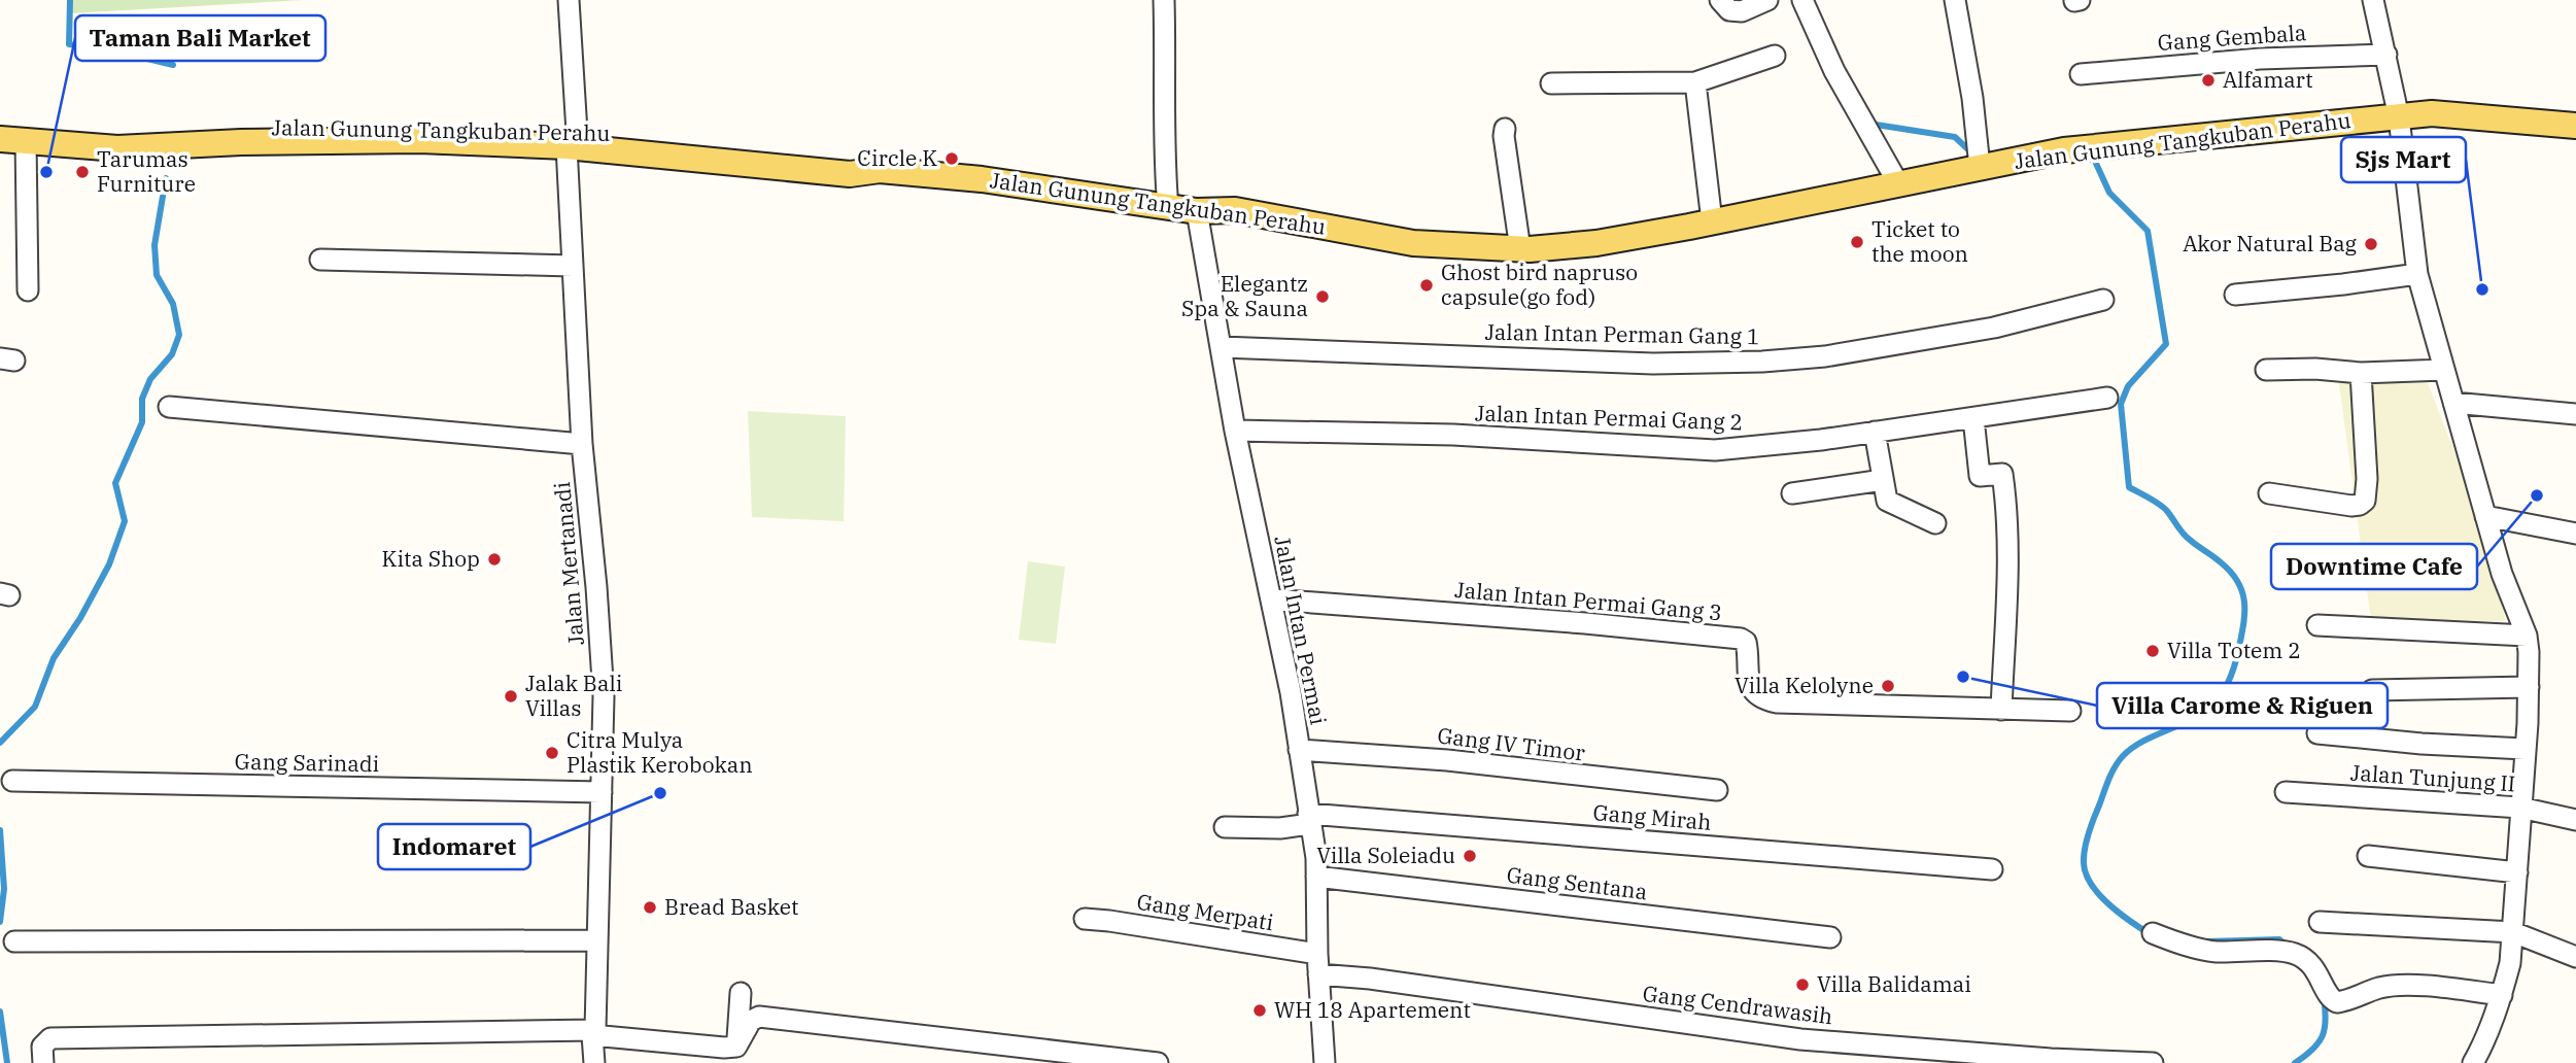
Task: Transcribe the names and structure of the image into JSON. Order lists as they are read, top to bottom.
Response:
{
  "streets": {
    "main road": ["Jalan Gunung Tangkuban Perahu"],
    "street": [
      "Gang Gembala",
      "Jalan Intan Perman Gang 1",
      "Jalan Intan Permai Gang 2",
      "Jalan Mertanadi",
      "Jalan Intan Permai Gang 3",
      "Jalan Intan Permai",
      "Gang IV Timor",
      "Gang Sarinadi",
      "Jalan Tunjung II",
      "Gang Mirah",
      "Gang Sentana",
      "Gang Merpati",
      "Gang Cendrawasih"
    ]
  },
  "crossings": [
    ["Jalan Gunung Tangkuban Perahu", "Jalan Mertanadi"],
    ["Jalan Gunung Tangkuban Perahu", "Jalan Intan Permai"],
    ["Jalan Intan Perman Gang 1", "Jalan Intan Permai"],
    ["Jalan Intan Permai Gang 2", "Jalan Intan Permai"],
    ["Jalan Mertanadi", "Gang Sarinadi"],
    ["Jalan Intan Permai Gang 3", "Jalan Intan Permai"],
    ["Jalan Intan Permai", "Gang IV Timor"],
    ["Jalan Intan Permai", "Gang Mirah"],
    ["Jalan Intan Permai", "Gang Sentana"],
    ["Jalan Intan Permai", "Gang Merpati"],
    ["Jalan Intan Permai", "Gang Cendrawasih"]
  ],
  "places": [
    "Alfamart",
    "Circle K",
    "Taman Bali Market",
    "Tarumas Furniture",
    "Ticket to the moon",
    "Akor Natural Bag",
    "Ghost bird napruso capsule(go fod)",
    "Sjs Mart",
    "Elegantz Spa & Sauna",
    "Downtime Cafe",
    "Kita Shop",
    "Villa Totem 2",
    "Villa Carome & Riguen",
    "Villa Kelolyne",
    "Jalak Bali Villas",
    "Citra Mulya Plastik Kerobokan",
    "Indomaret",
    "Villa Soleiadu",
    "Bread Basket",
    "Villa Balidamai",
    "WH 18 Apartement"
  ]
}
